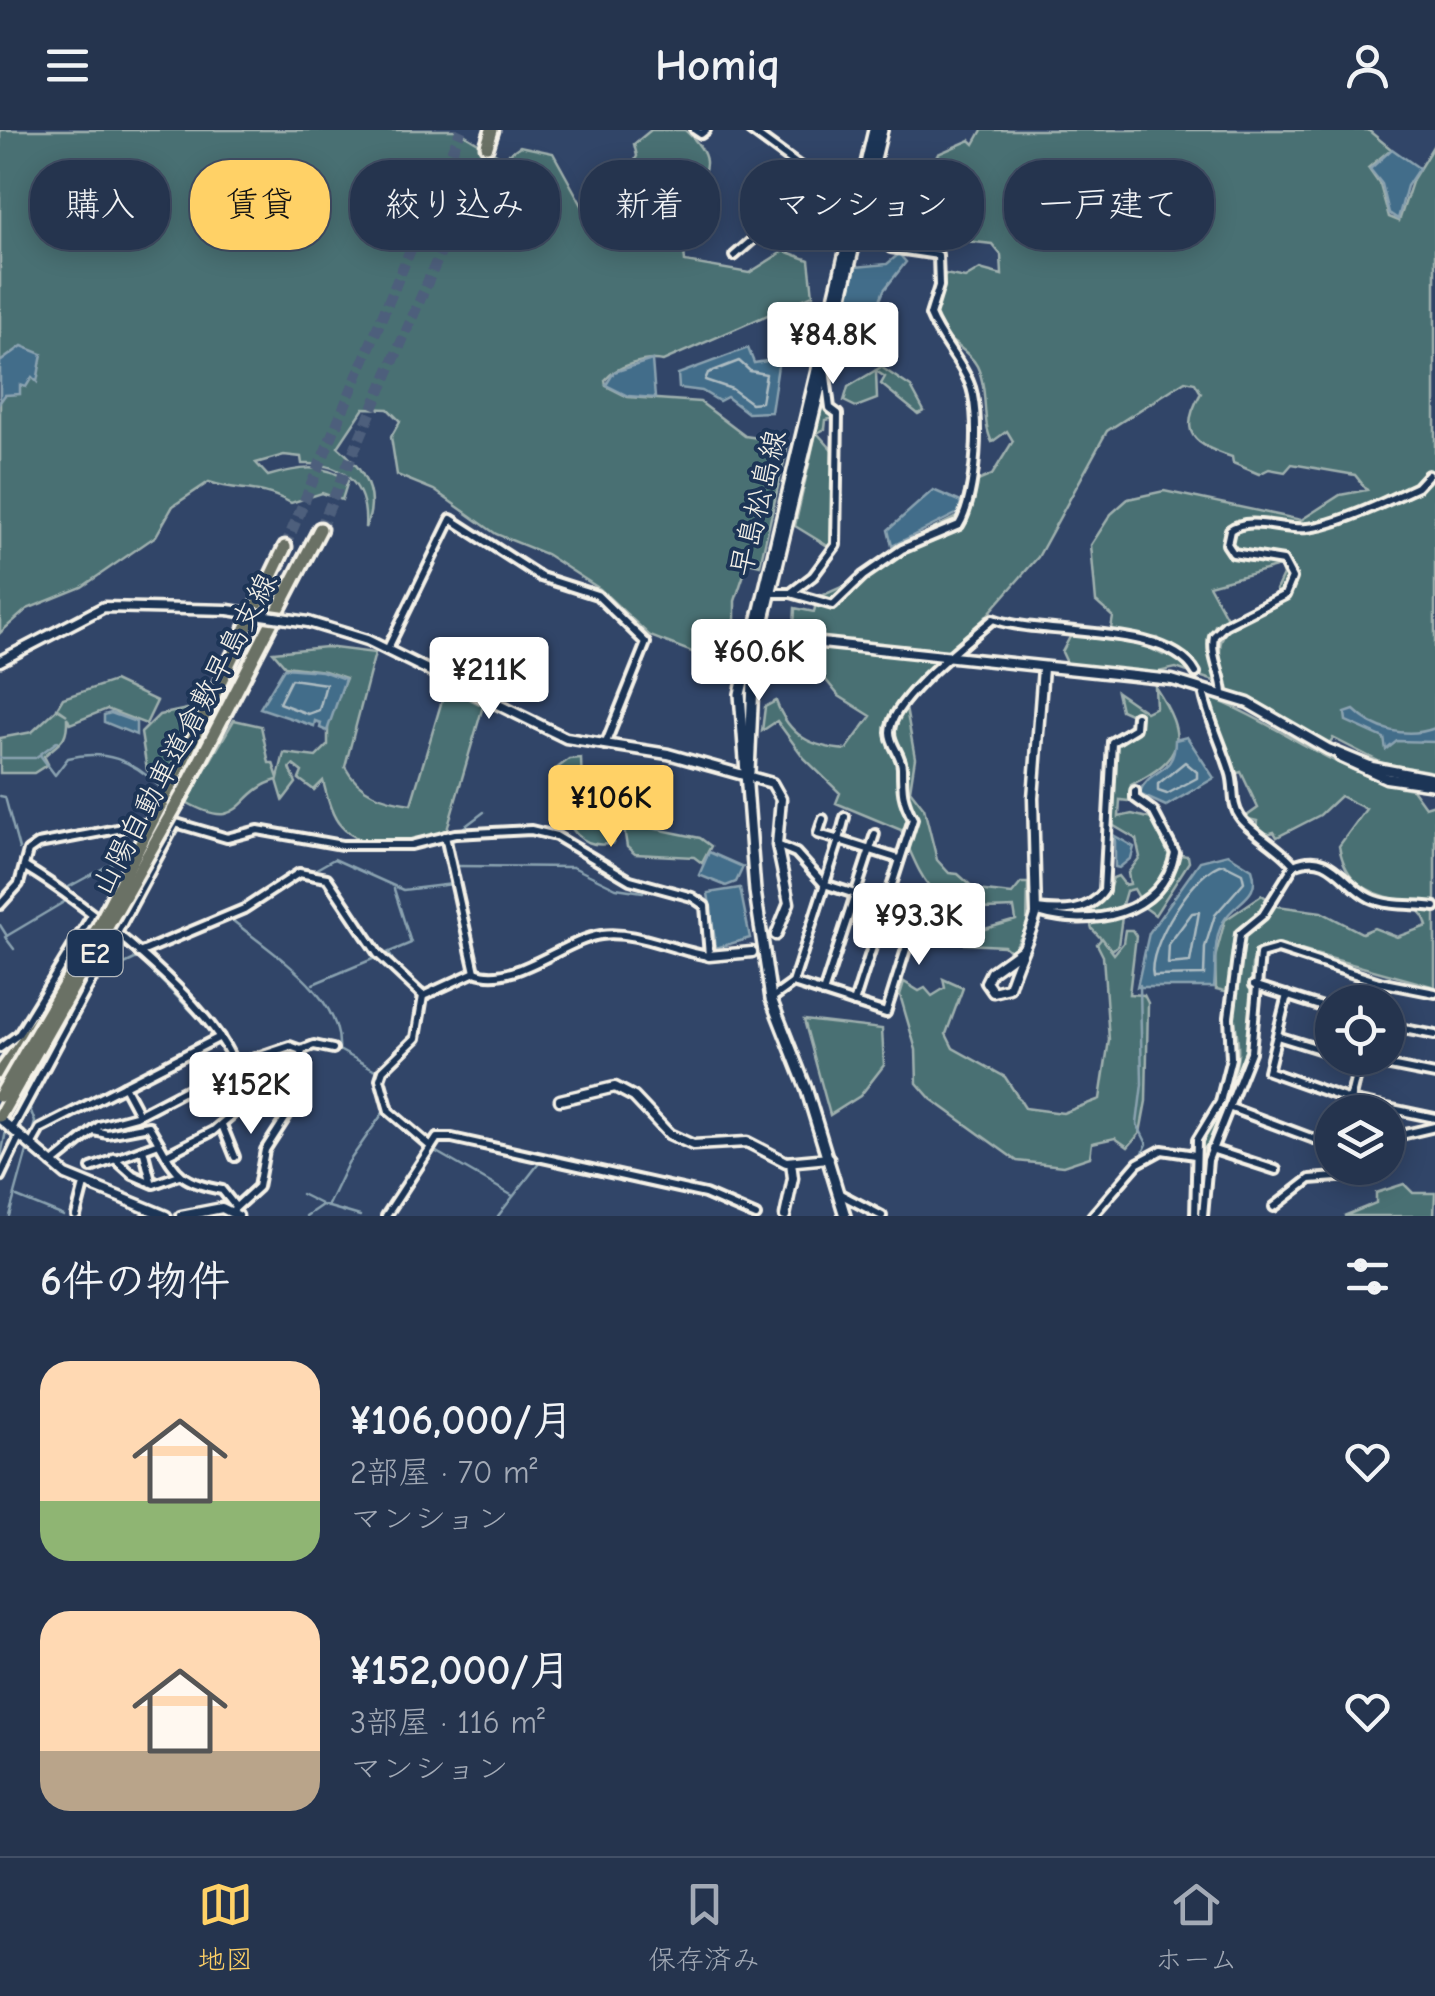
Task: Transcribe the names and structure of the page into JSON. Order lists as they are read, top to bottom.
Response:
{
  "streets": {
    "highway": ["山陽自動車道倉敷早島支線", "E2"],
    "main road": ["早島松島線"]
  },
  "page": {
    "header": "Homiq",
    "chip": [
      "購入",
      "賃貸",
      "絞り込み",
      "新着",
      "マンション",
      "一戸建て"
    ],
    "price": [
      "¥84.8K",
      "¥60.6K",
      "¥211K",
      "¥106K",
      "¥93.3K",
      "¥152K"
    ],
    "heading": "6件の物件",
    "list": [
      {
        "name": "¥106,000/月",
        "note": "2部屋 · 70 m² · マンション"
      },
      {
        "name": "¥152,000/月",
        "note": "3部屋 · 116 m² · マンション"
      }
    ],
    "tabs": ["地図", "保存済み", "ホーム"]
  }
}
